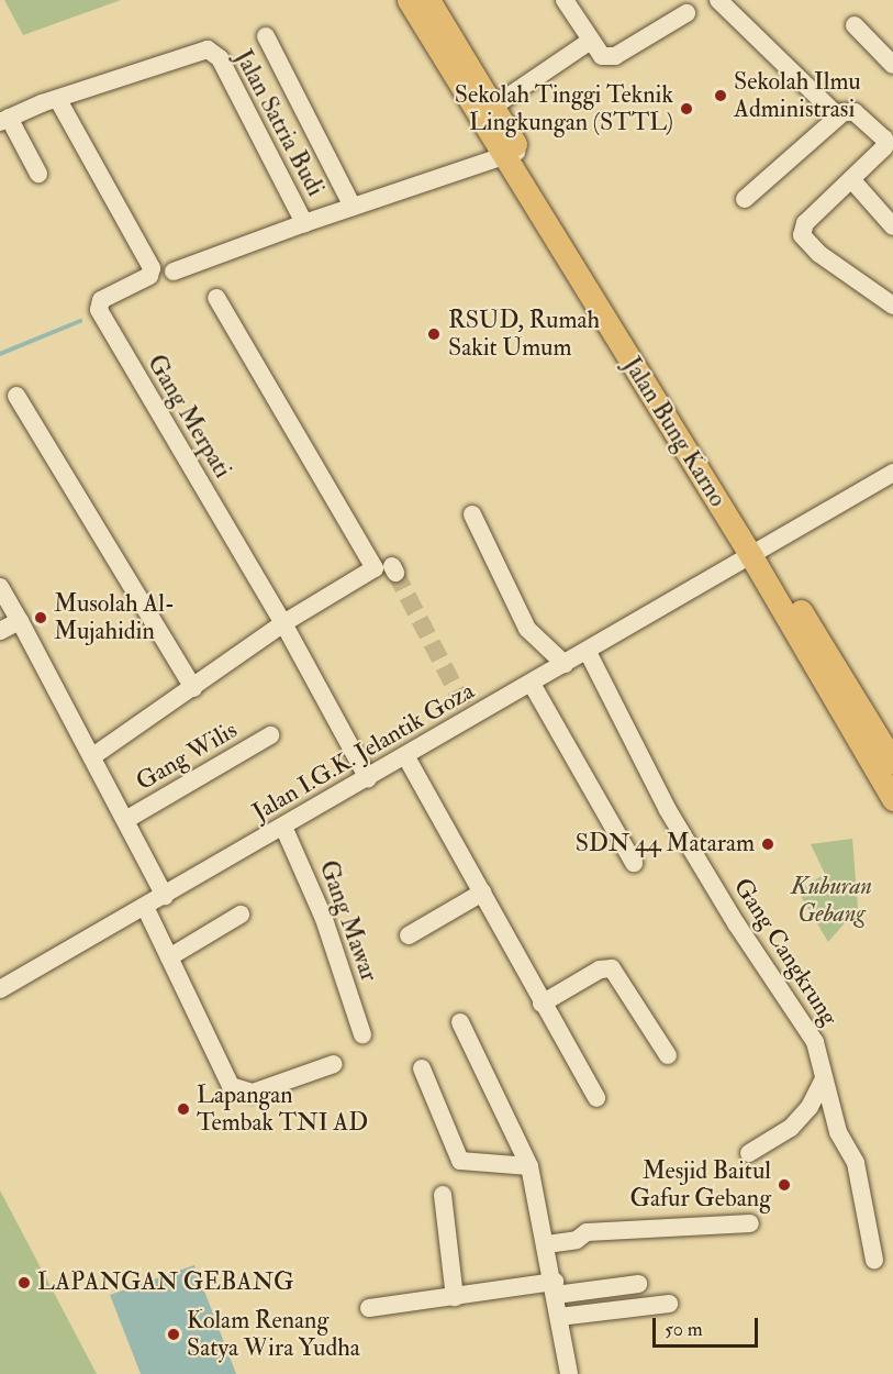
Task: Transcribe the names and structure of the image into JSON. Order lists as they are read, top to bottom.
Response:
{
  "streets": {
    "street": [
      "Jalan Satria Budi",
      "Gang Merpati",
      "Jalan I.G.K. Jelantik Goza",
      "Gang Wilis",
      "Gang Mawar",
      "Gang Cangkrung"
    ]
  },
  "crossings": [
    ["Jalan Satria Budi", "Gang Merpati"],
    ["Gang Merpati", "Jalan I.G.K. Jelantik Goza"],
    ["Jalan I.G.K. Jelantik Goza", "Gang Mawar"],
    ["Jalan I.G.K. Jelantik Goza", "Gang Cangkrung"]
  ],
  "parks": ["Kuburan Gebang"],
  "places": [
    "Sekolah Ilmu Administrasi",
    "Sekolah Tinggi Teknik Lingkungan (STTL)",
    "RSUD, Rumah Sakit Umum",
    "Musolah Al- Mujahidin",
    "SDN 44 Mataram",
    "Lapangan Tembak TNI AD",
    "Mesjid Baitul Gafur Gebang",
    "LAPANGAN GEBANG",
    "Kolam Renang Satya Wira Yudha"
  ],
  "scale_bar": "50 m"
}
